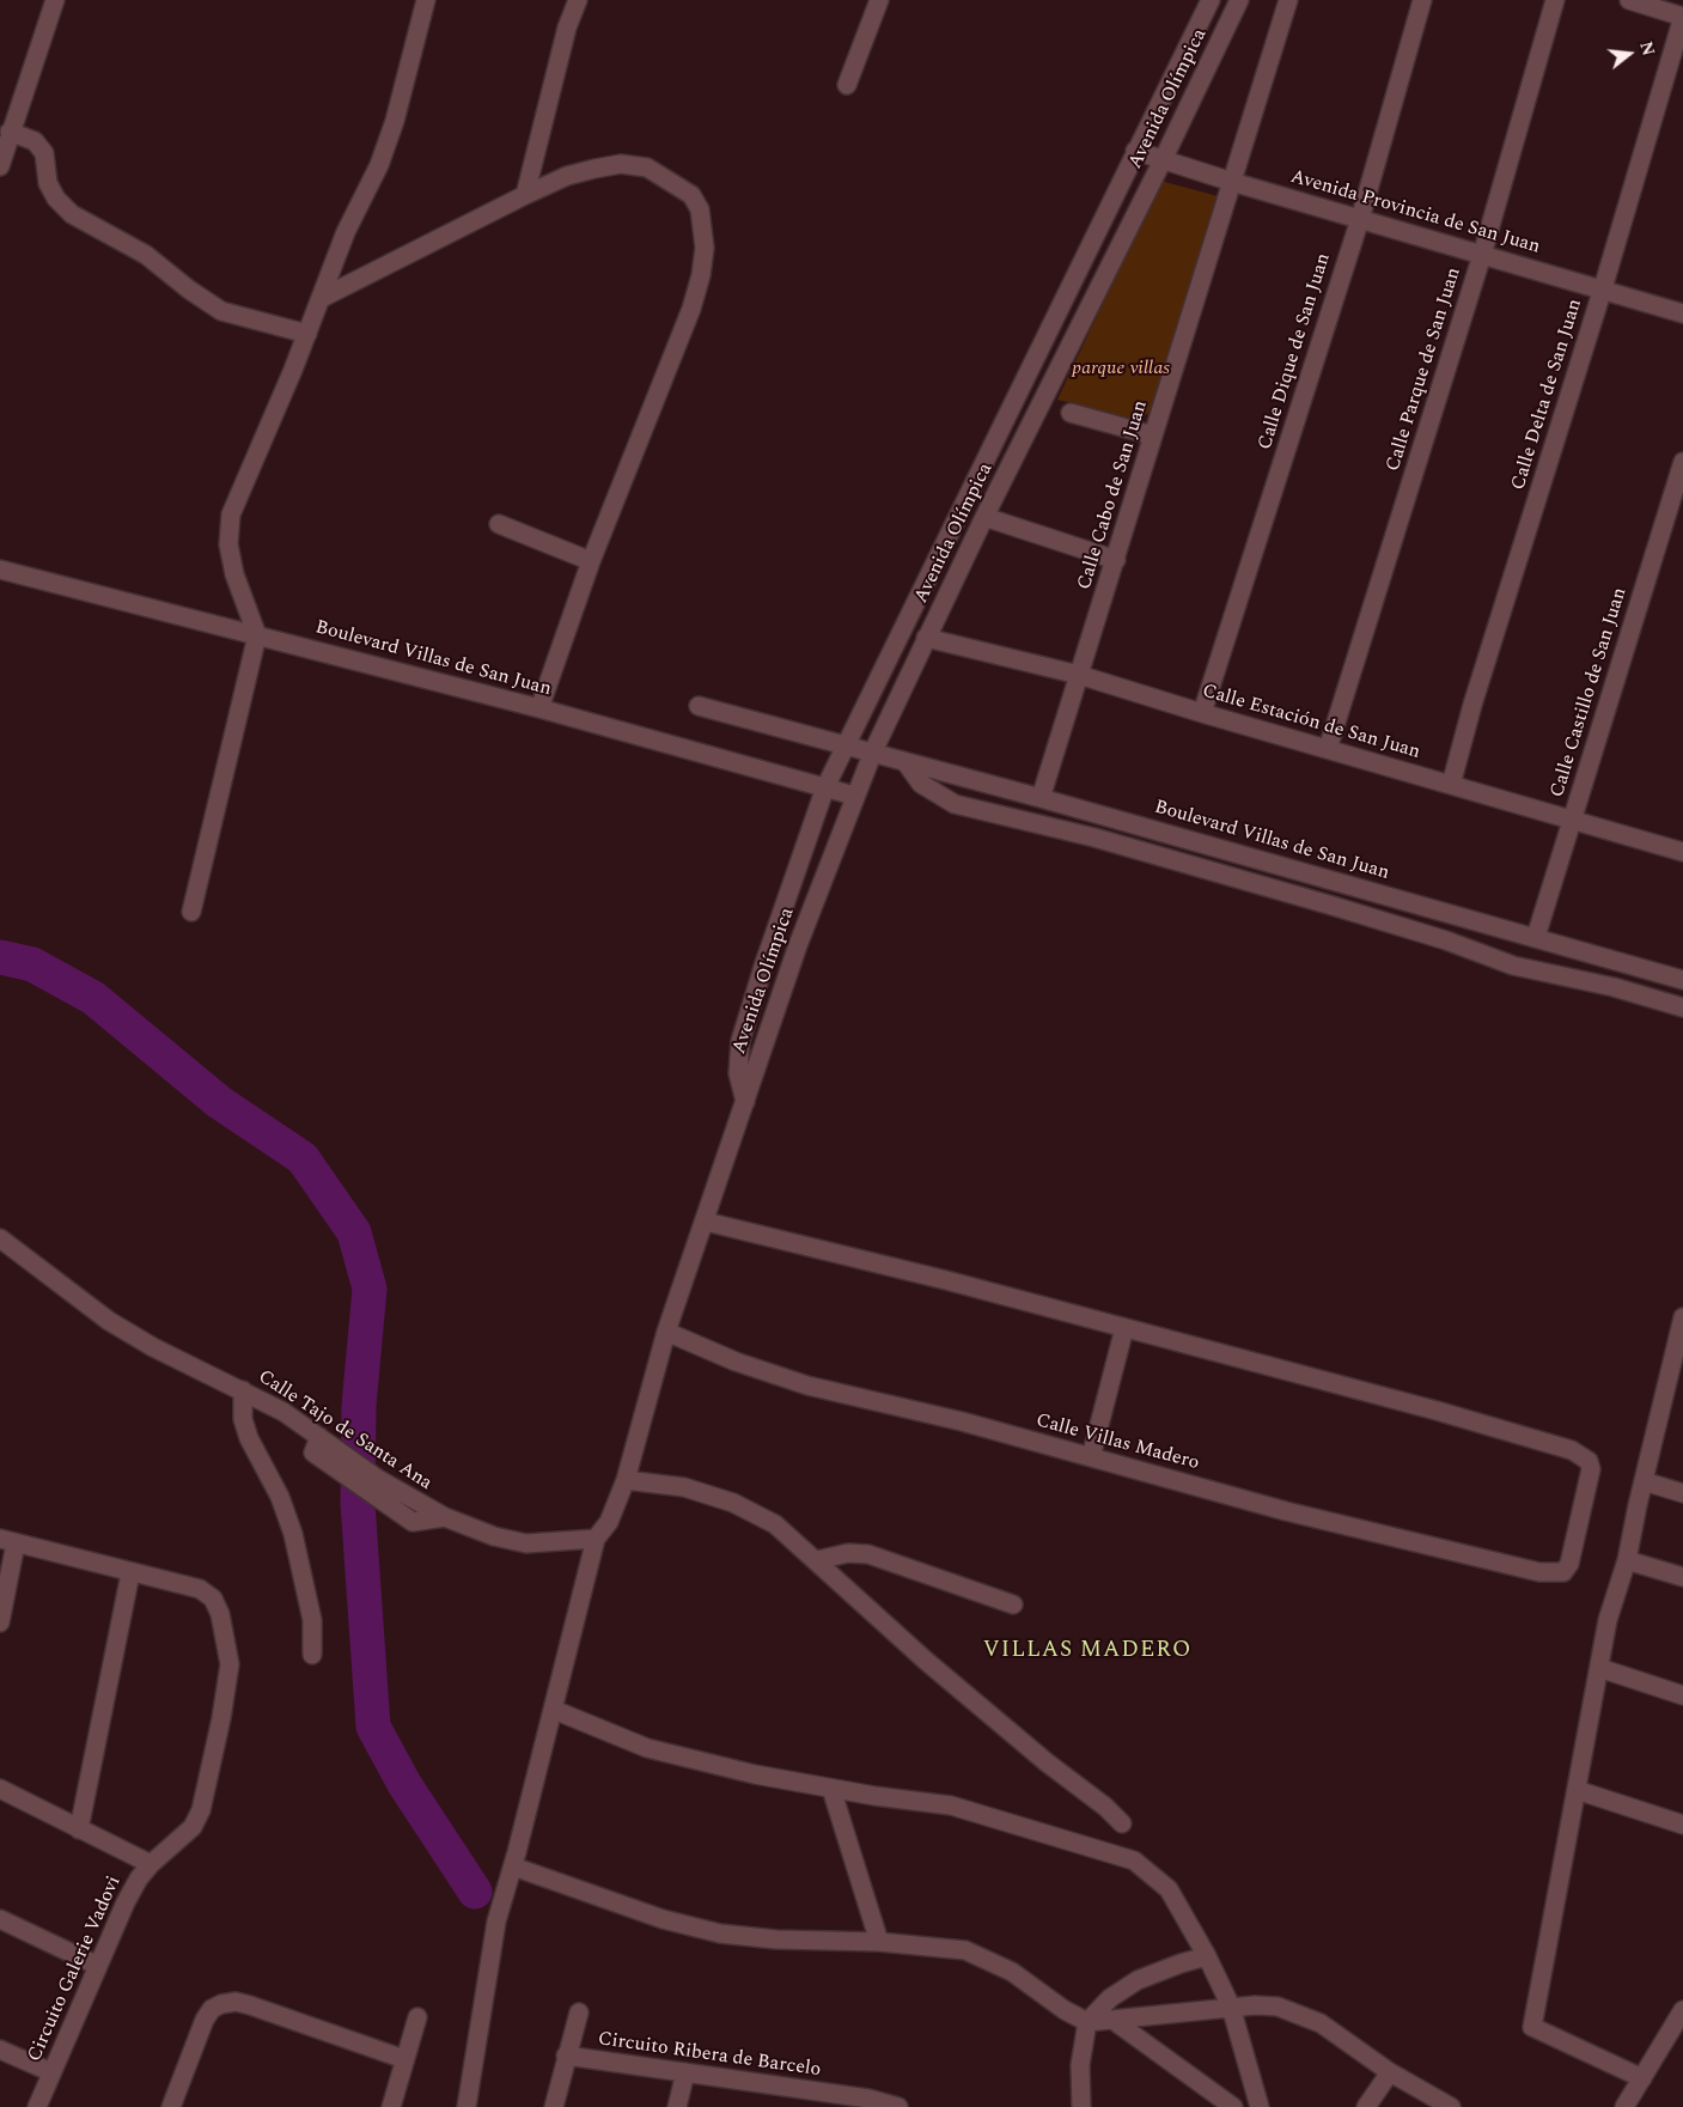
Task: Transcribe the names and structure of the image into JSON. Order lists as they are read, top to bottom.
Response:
{
  "streets": {
    "street": [
      "Avenida Olímpica",
      "Avenida Provincia de San Juan",
      "Calle Dique de San Juan",
      "Calle Parque de San Juan",
      "Calle Delta de San Juan",
      "Calle Cabo de San Juan",
      "Boulevard Villas de San Juan",
      "Calle Castillo de San Juan",
      "Calle Estación de San Juan",
      "Calle Tajo de Santa Ana",
      "Calle Villas Madero",
      "Circuito Galerie Vadovi",
      "Circuito Ribera de Barcelo"
    ]
  },
  "crossings": [
    ["Avenida Olímpica", "Avenida Provincia de San Juan"],
    ["Avenida Olímpica", "Boulevard Villas de San Juan"],
    ["Avenida Olímpica", "Calle Estación de San Juan"],
    ["Avenida Olímpica", "Calle Tajo de Santa Ana"],
    ["Avenida Olímpica", "Calle Villas Madero"],
    ["Avenida Provincia de San Juan", "Calle Dique de San Juan"],
    ["Avenida Provincia de San Juan", "Calle Parque de San Juan"],
    ["Avenida Provincia de San Juan", "Calle Delta de San Juan"],
    ["Avenida Provincia de San Juan", "Calle Cabo de San Juan"],
    ["Calle Dique de San Juan", "Calle Estación de San Juan"],
    ["Calle Parque de San Juan", "Calle Estación de San Juan"],
    ["Calle Delta de San Juan", "Calle Estación de San Juan"],
    ["Calle Cabo de San Juan", "Boulevard Villas de San Juan"],
    ["Calle Cabo de San Juan", "Calle Estación de San Juan"],
    ["Boulevard Villas de San Juan", "Calle Castillo de San Juan"],
    ["Calle Castillo de San Juan", "Calle Estación de San Juan"]
  ],
  "districts": ["VILLAS MADERO"],
  "parks": ["parque villas"],
  "north": "right"
}
